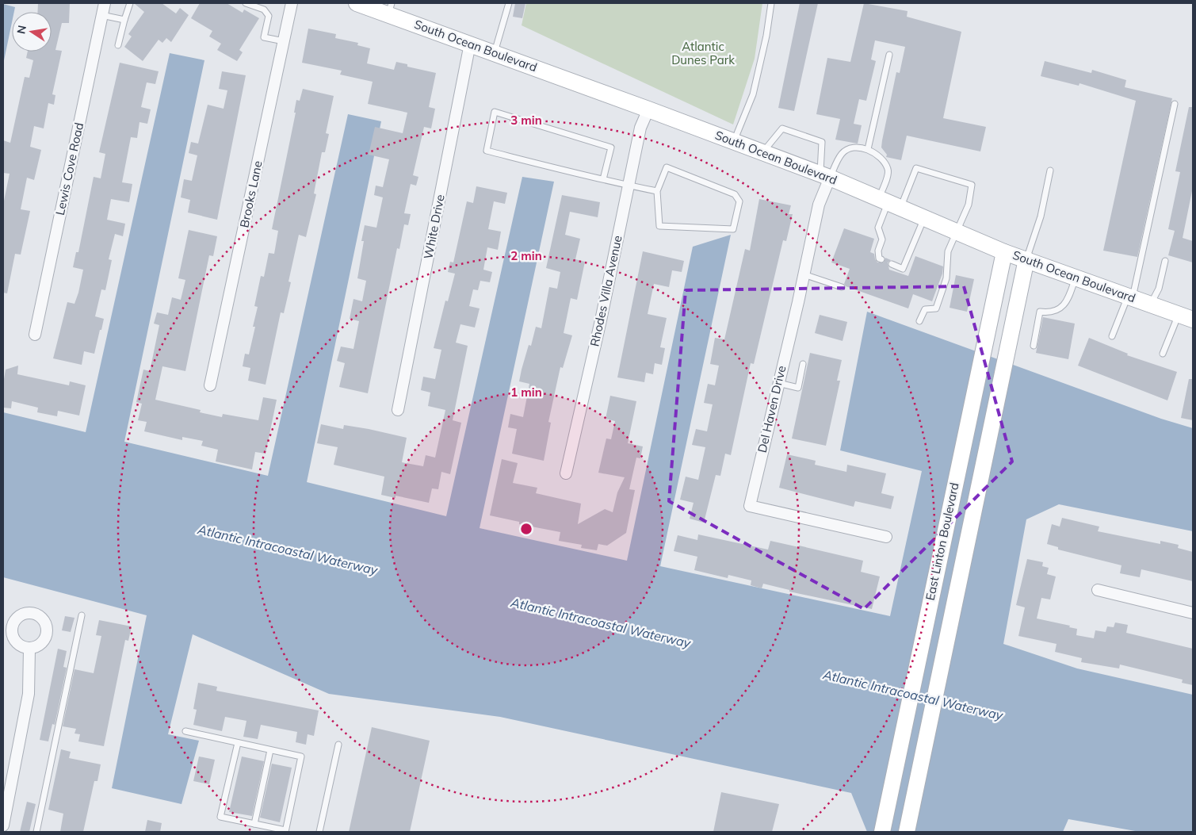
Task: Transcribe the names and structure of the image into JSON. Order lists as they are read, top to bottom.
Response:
{
  "streets": {
    "main road": ["South Ocean Boulevard", "East Linton Boulevard"],
    "street": [
      "Lewis Cove Road",
      "Brooks Lane",
      "White Drive",
      "Rhodes Villa Avenue",
      "Del Haven Drive"
    ]
  },
  "crossings": [
    ["South Ocean Boulevard", "White Drive"],
    ["South Ocean Boulevard", "Rhodes Villa Avenue"],
    ["South Ocean Boulevard", "Del Haven Drive"],
    ["South Ocean Boulevard", "East Linton Boulevard"]
  ],
  "water": ["Atlantic Intracoastal Waterway"],
  "parks": ["Atlantic Dunes Park"],
  "north": "left",
  "rings": ["3 min", "2 min", "1 min"]
}
